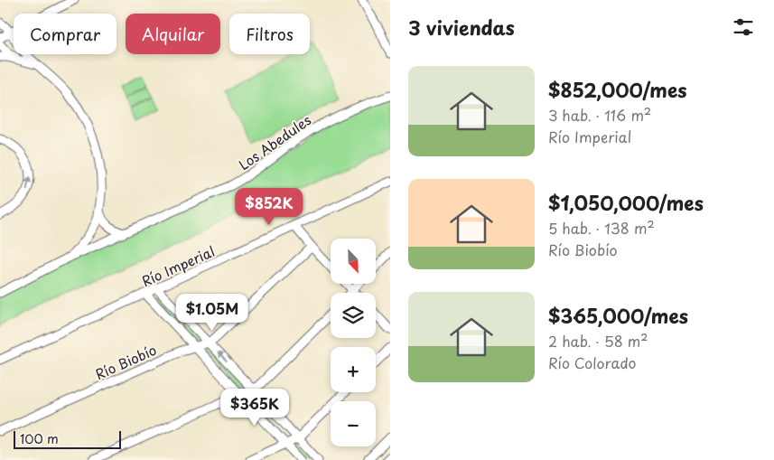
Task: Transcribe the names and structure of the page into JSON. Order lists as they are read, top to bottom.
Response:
{
  "streets": {
    "street": ["Los Abedules", "Río Imperial", "Río Biobío"]
  },
  "scale_bar": "100 m",
  "north": "bottom right",
  "page": {
    "heading": "3 viviendas",
    "chip": ["Comprar", "Alquilar", "Filtros"],
    "list": [
      {
        "name": "$852,000/mes",
        "note": "3 hab. · 116 m² · Río Imperial"
      },
      {
        "name": "$1,050,000/mes",
        "note": "5 hab. · 138 m² · Río Biobío"
      },
      {
        "name": "$365,000/mes",
        "note": "2 hab. · 58 m² · Río Colorado"
      }
    ],
    "price": ["$852K", "$1.05M", "$365K"],
    "map_buttons": ["+", "−"],
    "scale": "100 m"
  }
}
